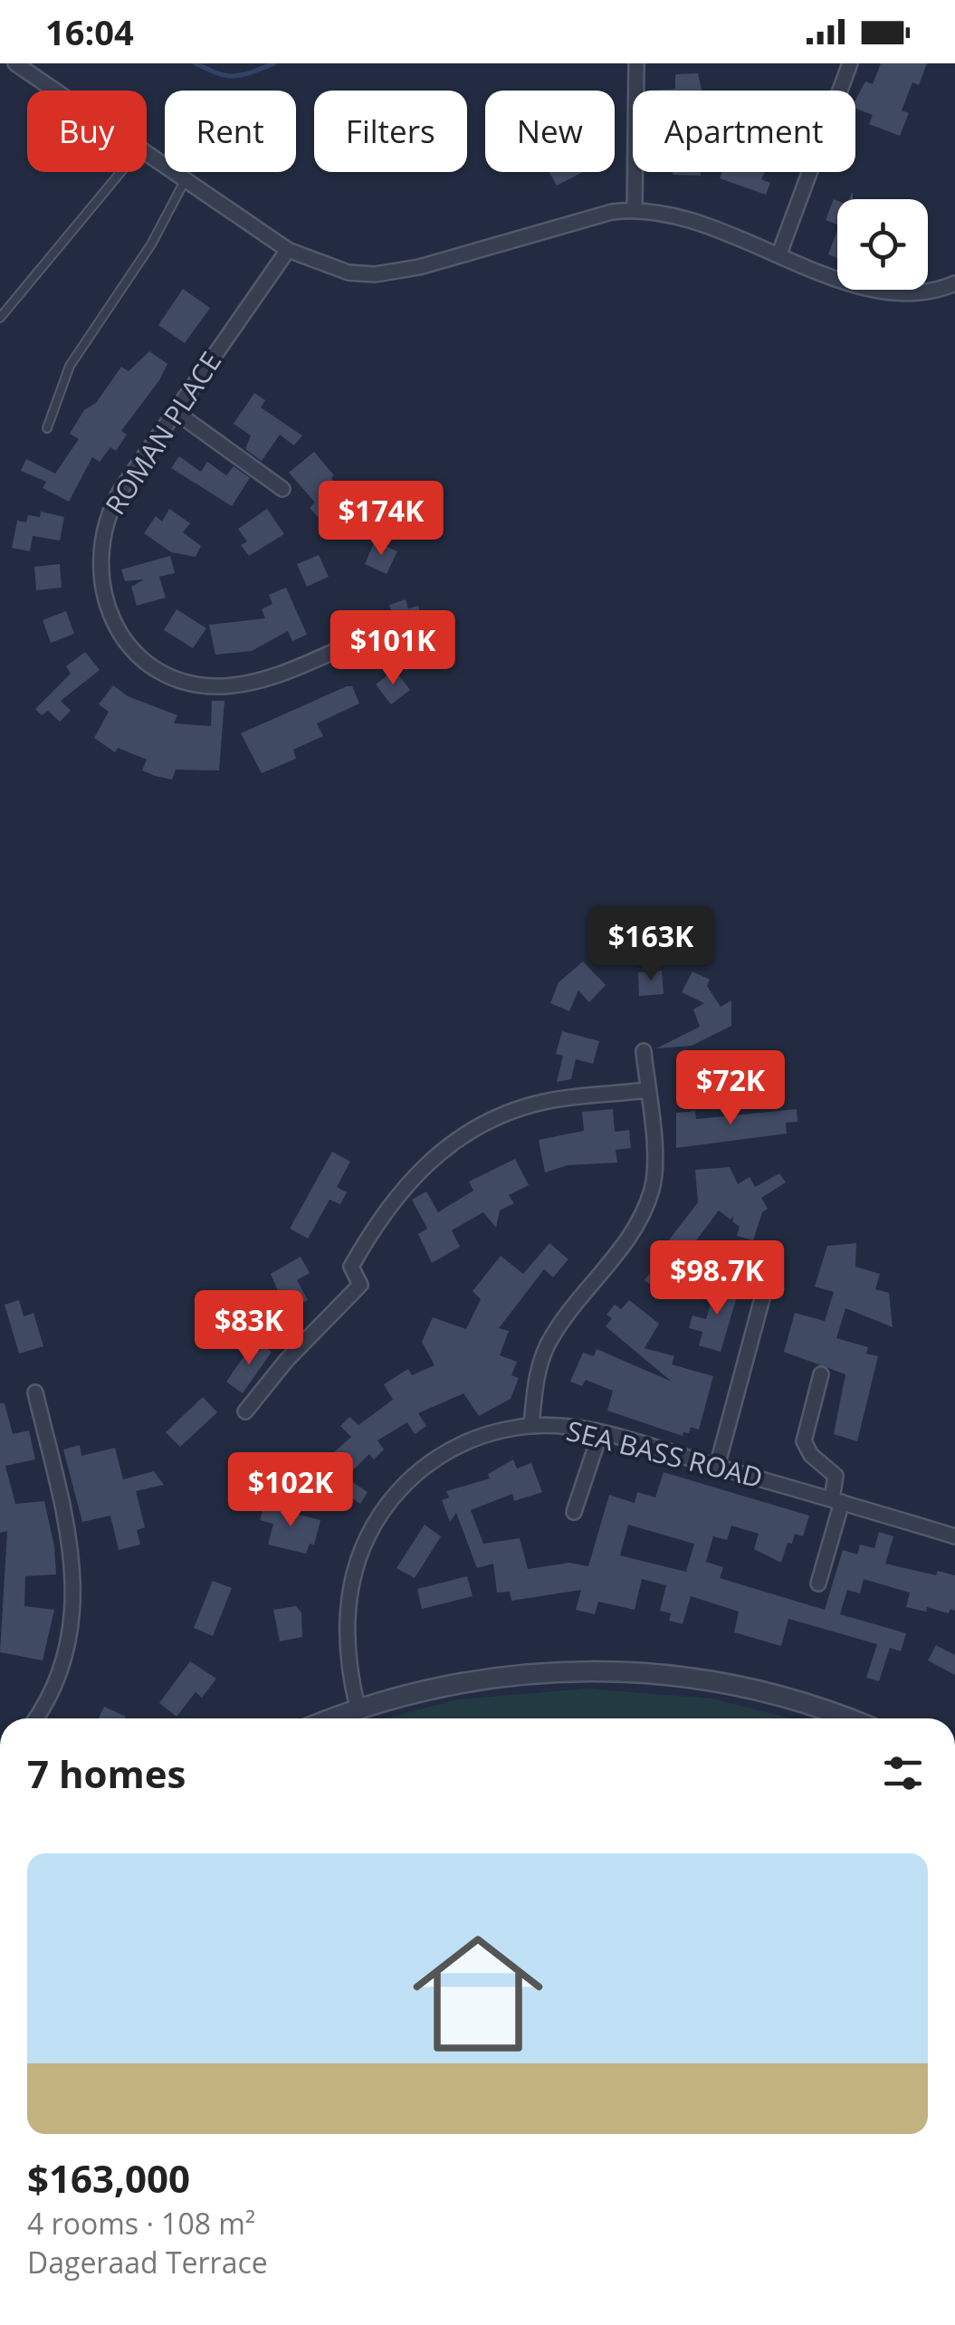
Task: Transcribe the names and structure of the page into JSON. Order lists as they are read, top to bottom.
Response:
{
  "streets": {
    "street": ["ROMAN PLACE", "SEA BASS ROAD"]
  },
  "page": {
    "status": "16:04",
    "chip": [
      "Buy",
      "Rent",
      "Filters",
      "New",
      "Apartment"
    ],
    "price": [
      "$174K",
      "$101K",
      "$163K",
      "$72K",
      "$98.7K",
      "$83K",
      "$102K"
    ],
    "heading": "7 homes",
    "list": [
      {
        "name": "$163,000",
        "note": "4 rooms · 108 m² · Dageraad Terrace"
      }
    ]
  }
}
